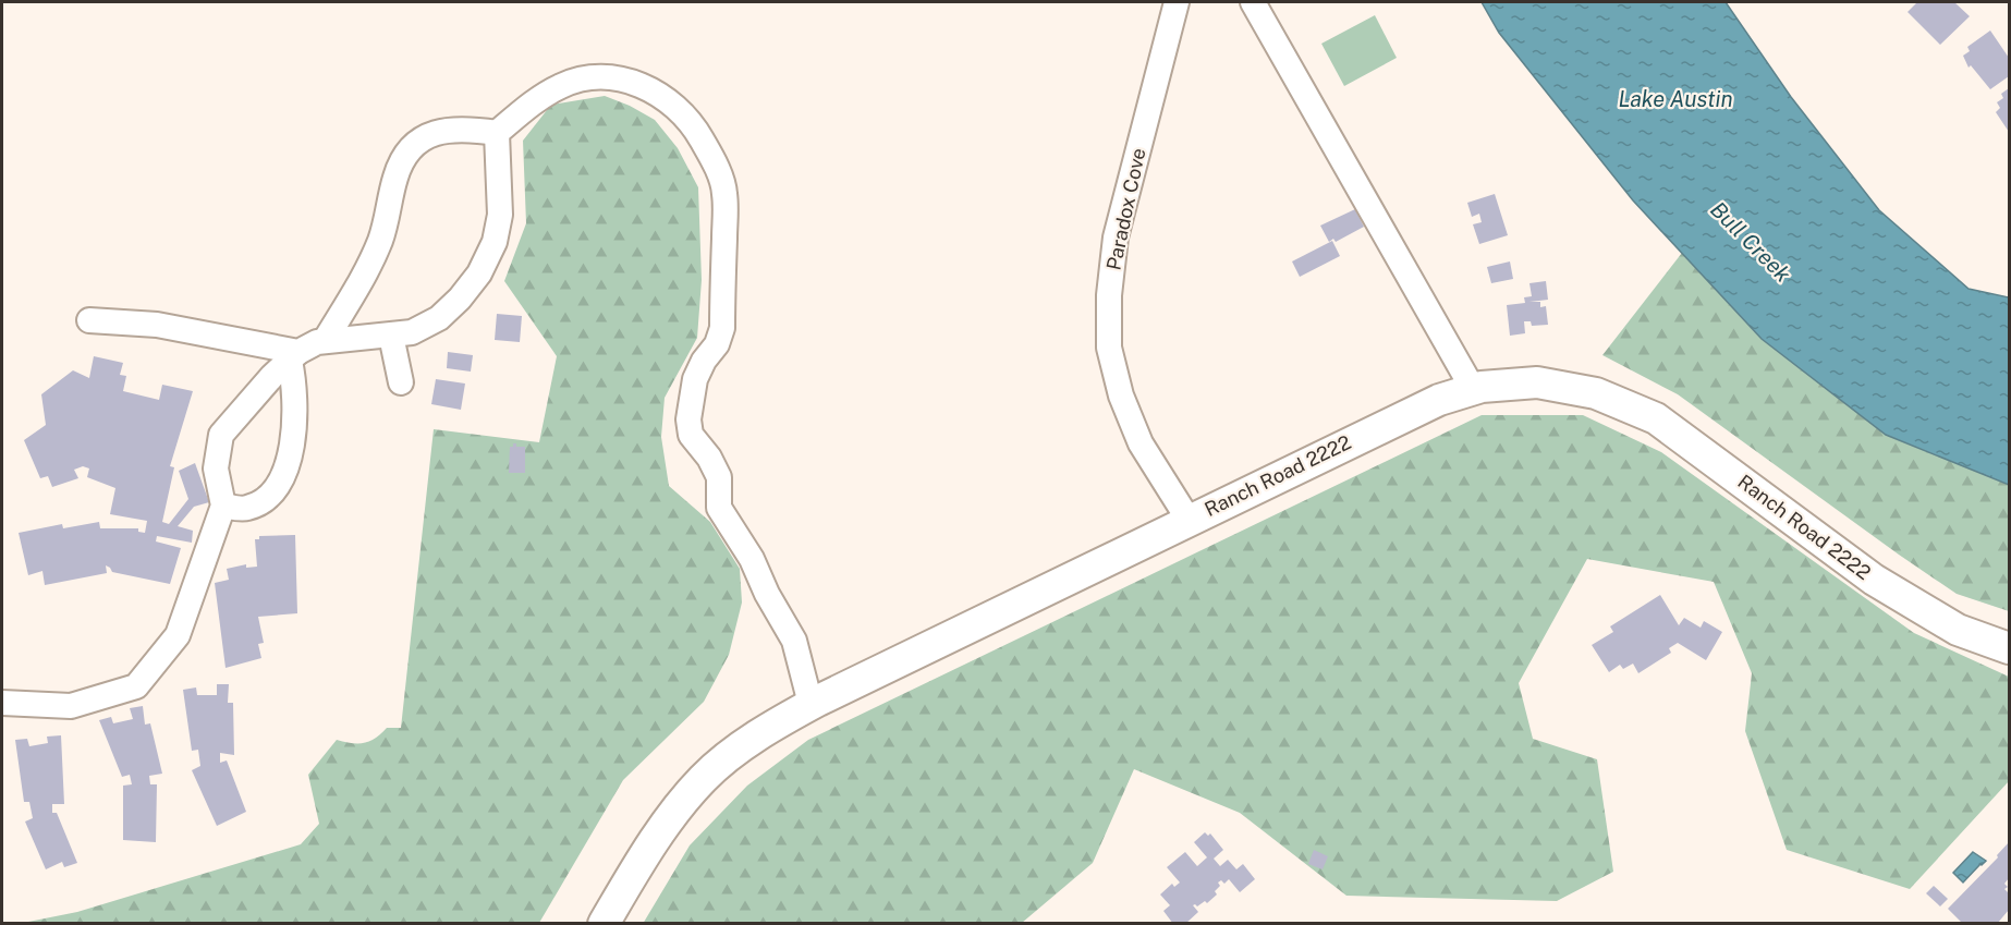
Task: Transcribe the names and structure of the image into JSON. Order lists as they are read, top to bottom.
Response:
{
  "streets": {
    "main road": ["Ranch Road 2222"],
    "street": ["Paradox Cove"]
  },
  "crossings": [
    ["Paradox Cove", "Ranch Road 2222"]
  ],
  "water": ["Lake Austin", "Bull Creek"]
}
